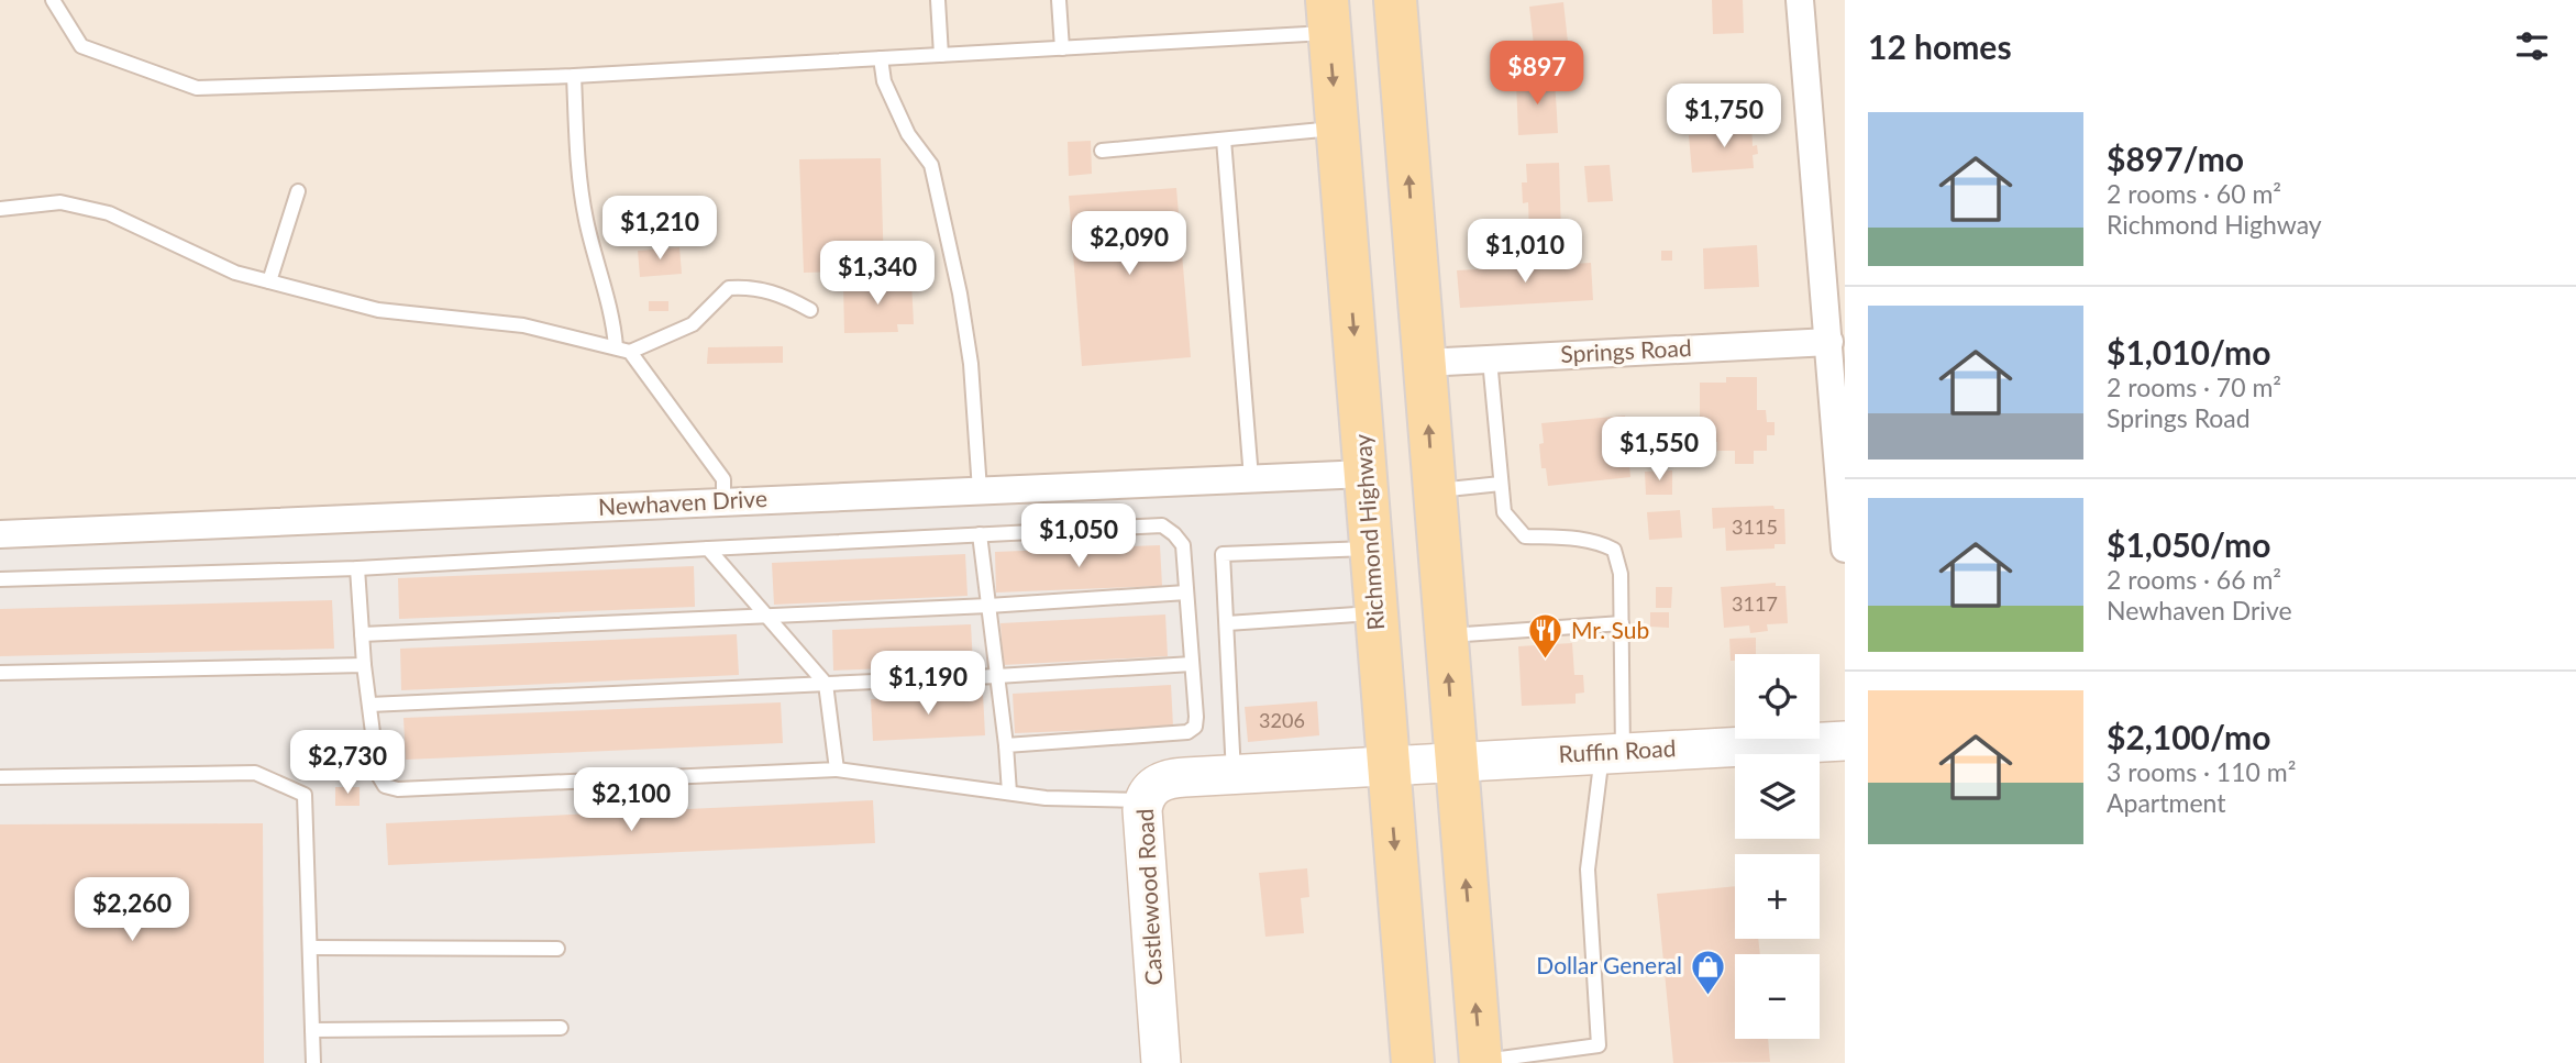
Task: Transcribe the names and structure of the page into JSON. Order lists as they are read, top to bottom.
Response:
{
  "streets": {
    "main road": ["Richmond Highway"],
    "street": [
      "Springs Road",
      "Newhaven Drive",
      "Ruffin Road",
      "Castlewood Road"
    ]
  },
  "crossings": [
    ["Newhaven Drive", "Richmond Highway"],
    ["Richmond Highway", "Ruffin Road"],
    ["Richmond Highway", "Castlewood Road"],
    ["Ruffin Road", "Castlewood Road"]
  ],
  "places": {
    "restaurant": ["Mr. Sub"],
    "shop": ["Dollar General"]
  },
  "house_numbers": ["3115", "3117", "3206"],
  "page": {
    "heading": "12 homes",
    "price": [
      "$897",
      "$1,750",
      "$1,210",
      "$2,090",
      "$1,010",
      "$1,340",
      "$1,550",
      "$1,050",
      "$1,190",
      "$2,730",
      "$2,100",
      "$2,260"
    ],
    "list": [
      {
        "name": "$897/mo",
        "note": "2 rooms · 60 m² · Richmond Highway"
      },
      {
        "name": "$1,010/mo",
        "note": "2 rooms · 70 m² · Springs Road"
      },
      {
        "name": "$1,050/mo",
        "note": "2 rooms · 66 m² · Newhaven Drive"
      },
      {
        "name": "$2,100/mo",
        "note": "3 rooms · 110 m² · Apartment"
      }
    ],
    "map_buttons": ["+", "−"]
  }
}
